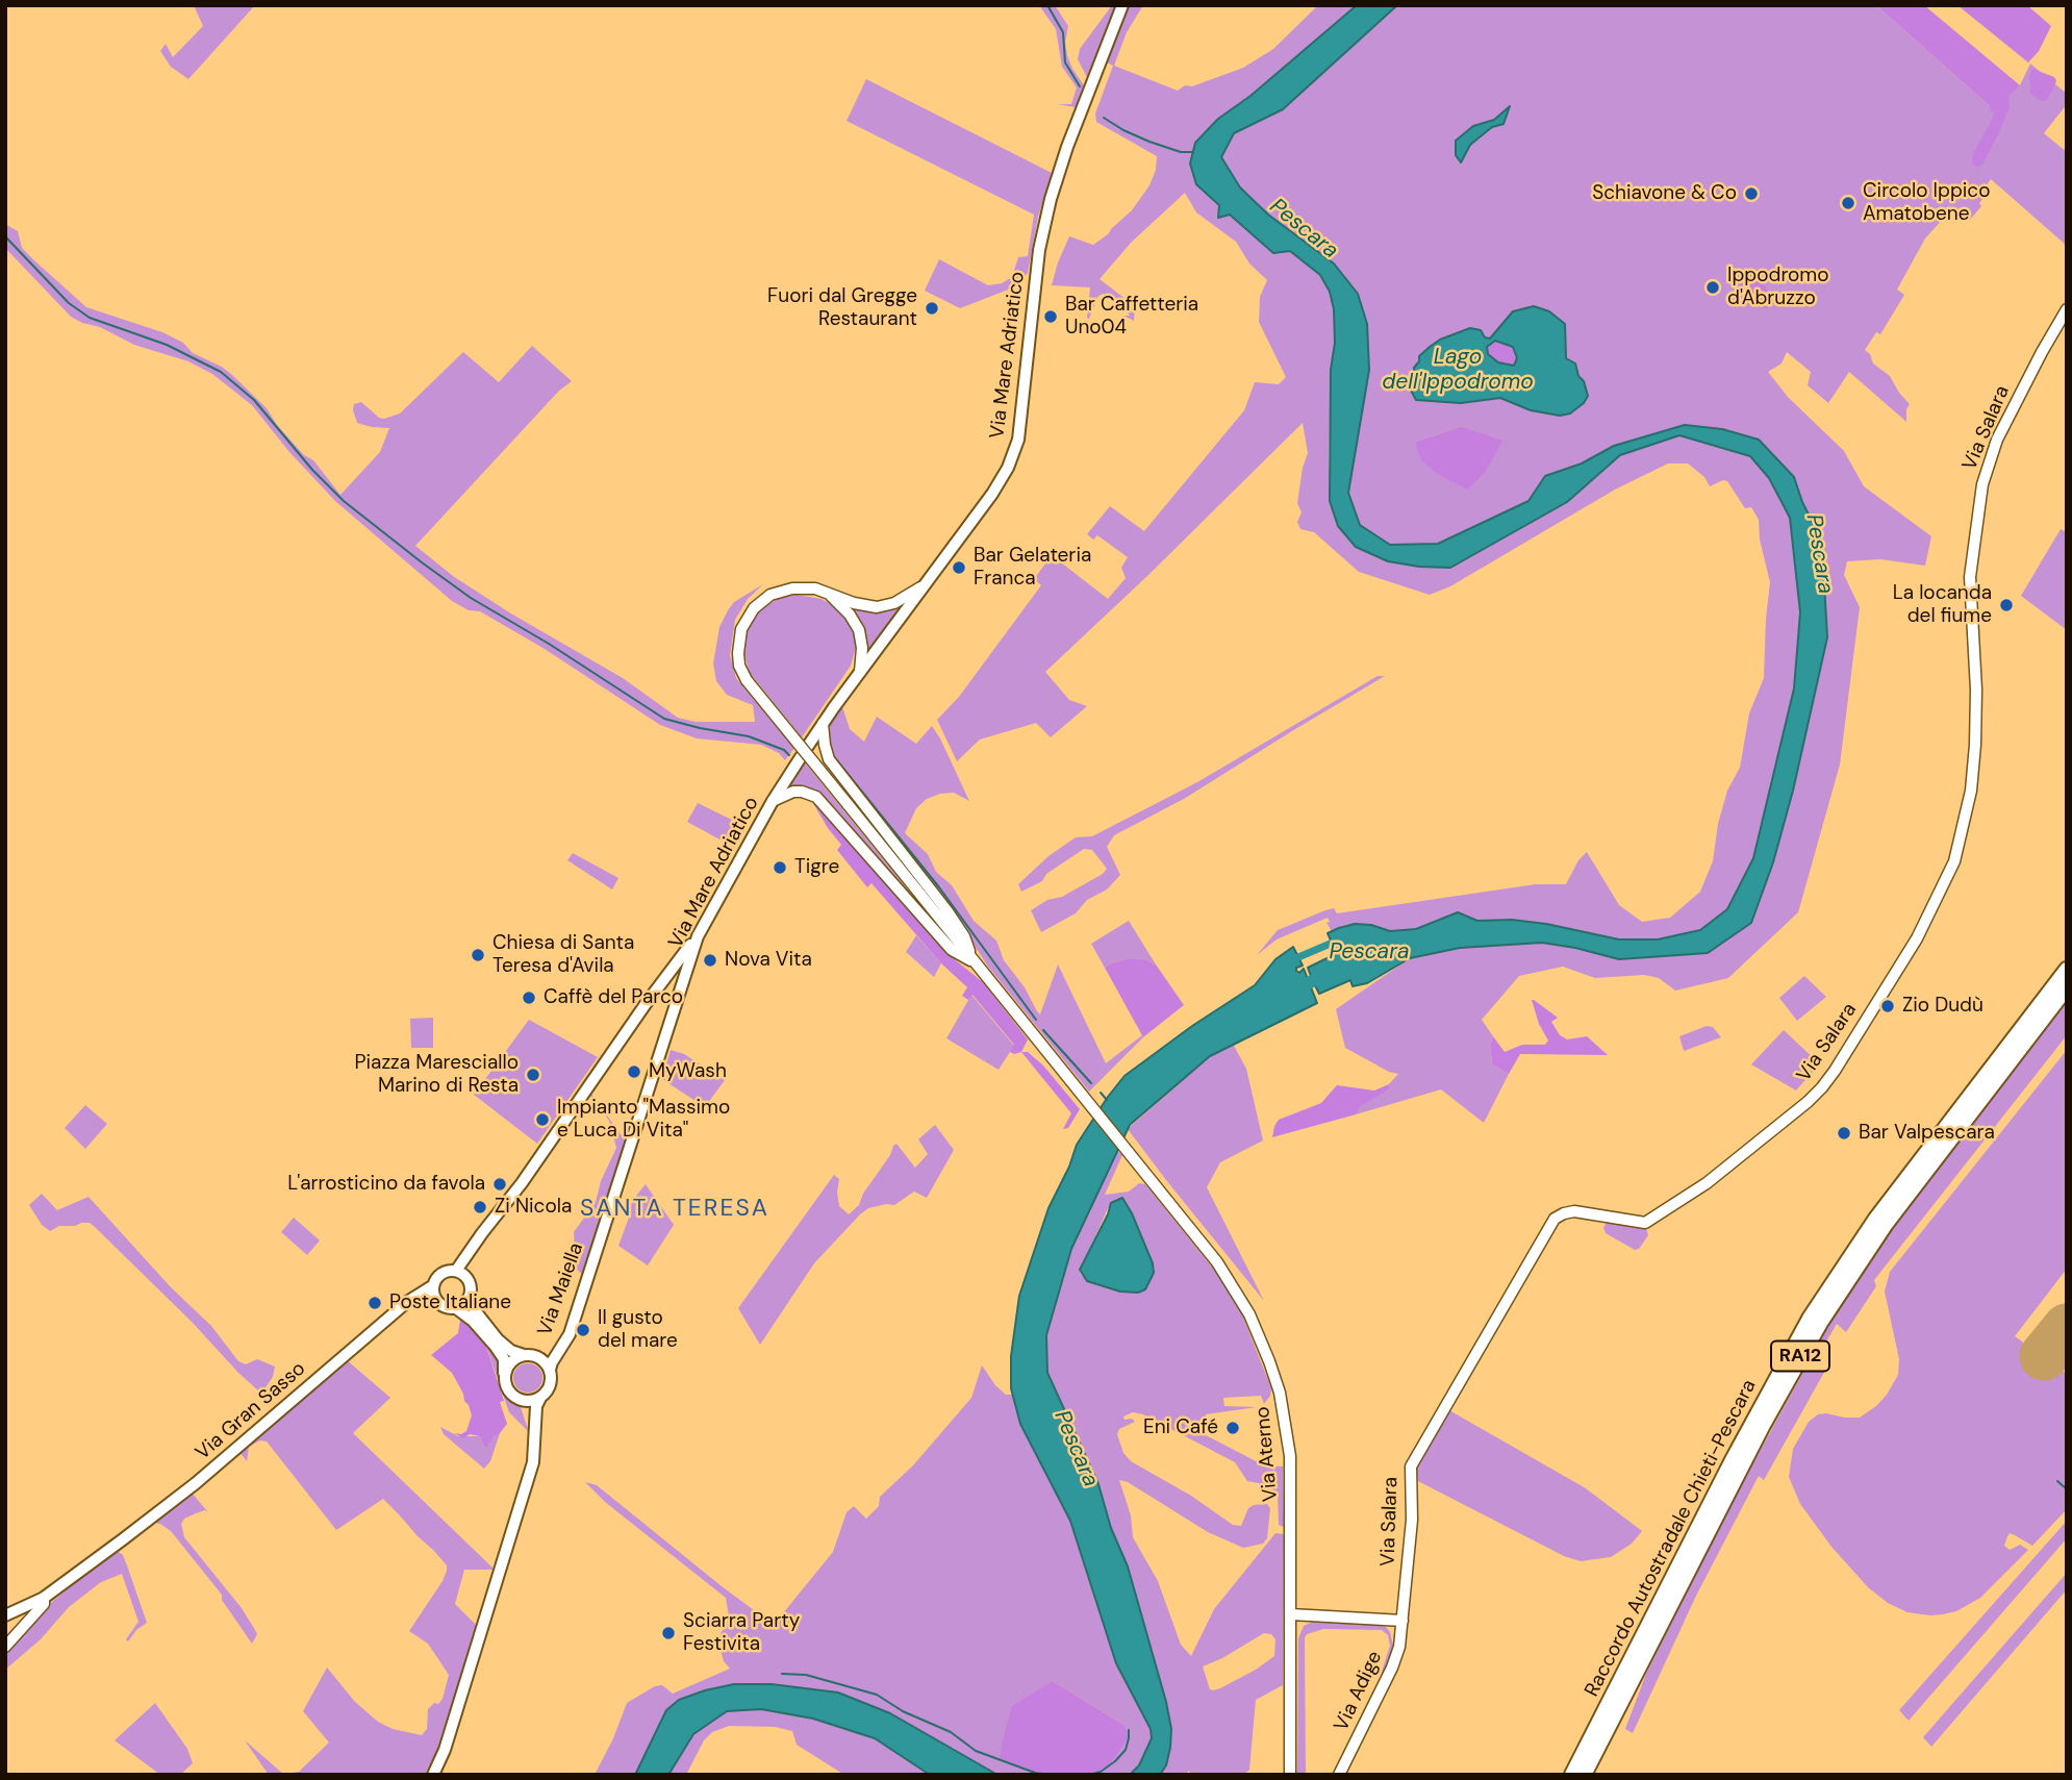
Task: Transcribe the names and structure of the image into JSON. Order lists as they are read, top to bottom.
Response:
{
  "streets": {
    "highway": ["RA12", "Raccordo Autostradale Chieti-Pescara"],
    "main road": ["Via Mare Adriatico", "Via Maiella", "Via Gran Sasso"],
    "street": ["Via Salara", "Via Aterno", "Via Adige"]
  },
  "crossings": [
    ["Via Mare Adriatico", "Via Maiella"],
    ["Via Salara", "Via Adige"]
  ],
  "districts": ["SANTA TERESA"],
  "water": ["Pescara", "Lago dell'Ippodromo"],
  "places": [
    "Schiavone & Co",
    "Circolo Ippico Amatobene",
    "Ippodromo d'Abruzzo",
    "Fuori dal Gregge Restaurant",
    "Bar Caffetteria Uno04",
    "Bar Gelateria Franca",
    "La locanda del fiume",
    "Tigre",
    "Chiesa di Santa Teresa d'Avila",
    "Nova Vita",
    "Caffè del Parco",
    "Zio Dudù",
    "MyWash",
    "Piazza Maresciallo Marino di Resta",
    "Impianto \"Massimo e Luca Di Vita\"",
    "Bar Valpescara",
    "L'arrosticino da favola",
    "Zi Nicola",
    "Poste Italiane",
    "Il gusto del mare",
    "Eni Café",
    "Sciarra Party Festivita"
  ]
}
